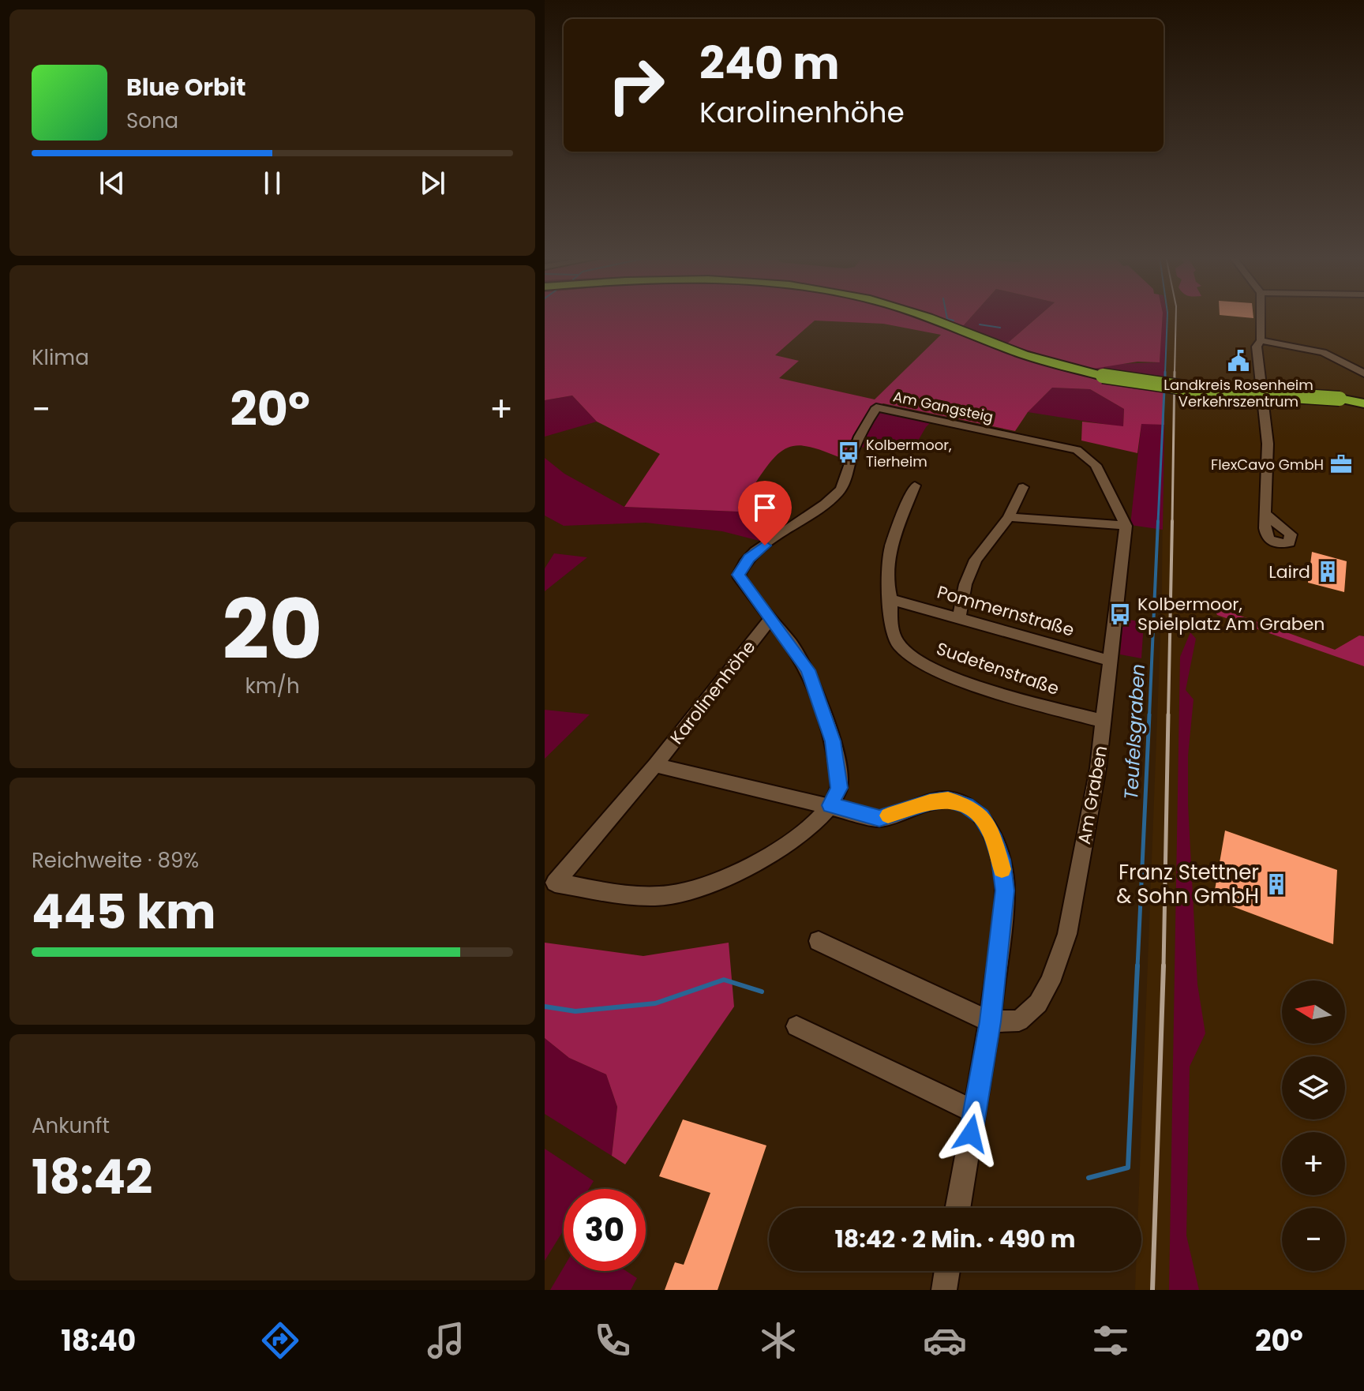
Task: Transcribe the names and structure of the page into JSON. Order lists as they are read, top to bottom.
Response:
{
  "streets": {
    "street": [
      "Am Gangsteig",
      "Pommernstraße",
      "Sudetenstraße",
      "Karolinenhöhe",
      "Am Graben"
    ]
  },
  "crossings": [
    ["Am Gangsteig", "Karolinenhöhe"],
    ["Am Gangsteig", "Am Graben"],
    ["Pommernstraße", "Sudetenstraße"],
    ["Pommernstraße", "Am Graben"],
    ["Sudetenstraße", "Am Graben"]
  ],
  "water": ["Teufelsgraben"],
  "places": {
    "public building": ["Landkreis Rosenheim Verkehrszentrum"],
    "bus stop": ["Kolbermoor, Tierheim", "Kolbermoor, Spielplatz Am Graben"],
    "office": ["FlexCavo GmbH"],
    "building": ["Laird", "Franz Stettner & Sohn GmbH"]
  },
  "north": "left",
  "page": {
    "turn": ["240 m", "Karolinenhöhe"],
    "song": ["Blue Orbit", "Sona"],
    "tile": [
      "Klima",
      ["20", "km/h"],
      ["Reichweite · 89%", "445 km"],
      ["Ankunft", "18:42"]
    ],
    "heat": ["−", "20°", "+"],
    "map_buttons": ["+", "−"],
    "limit": "30",
    "trip": "18:42 · 2 Min. · 490 m",
    "tabs": ["18:40", "20°"]
  }
}
